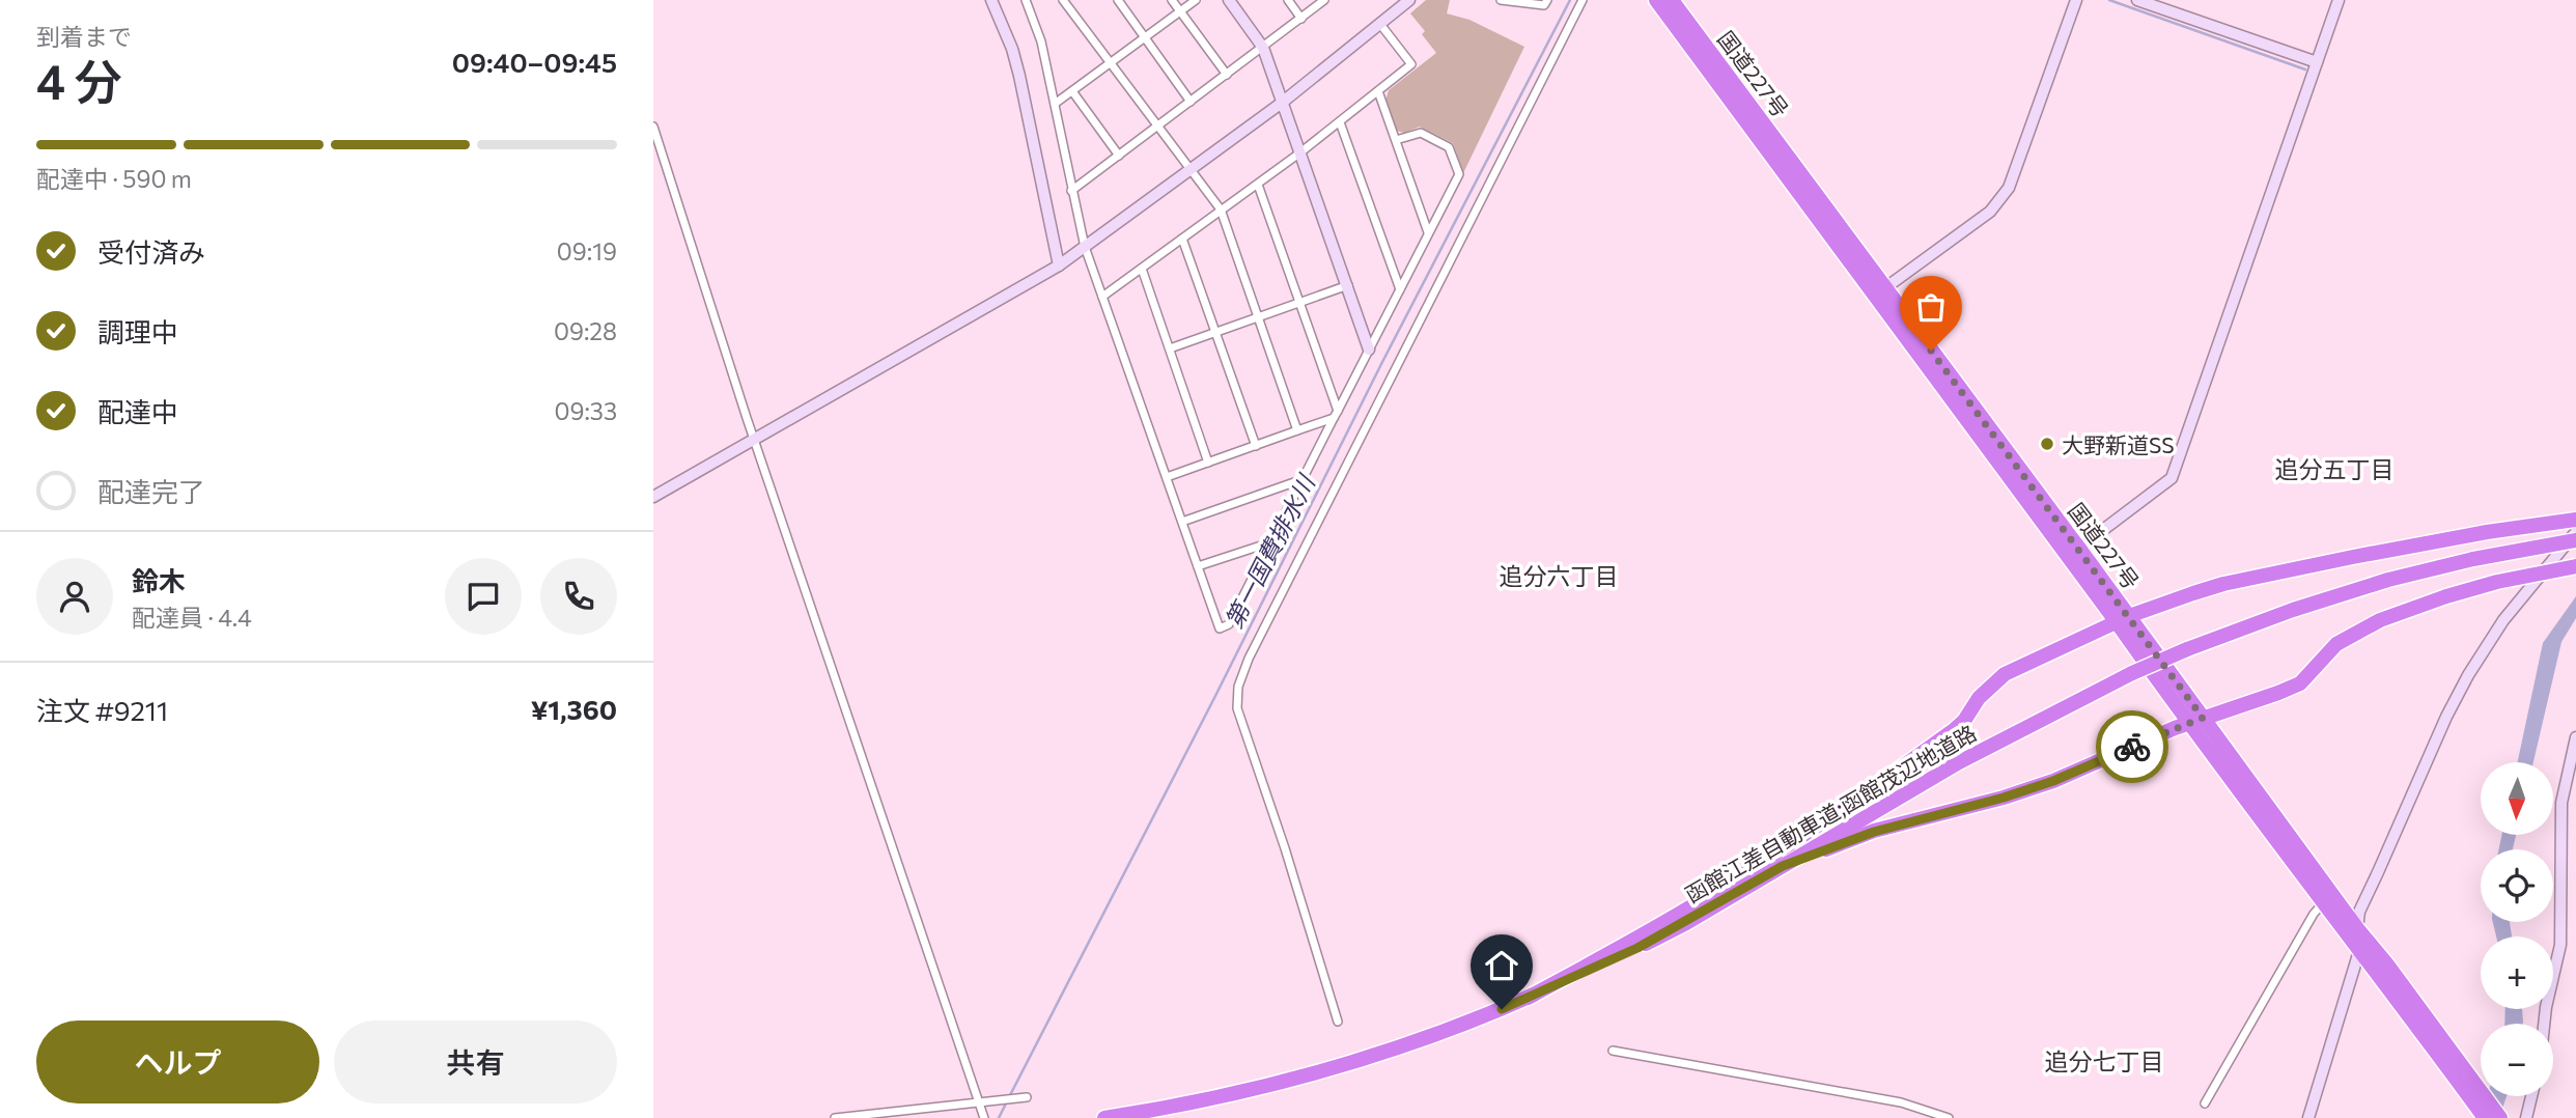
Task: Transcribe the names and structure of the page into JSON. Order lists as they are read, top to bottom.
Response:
{
  "streets": {
    "highway": ["国道227号", "函館江差自動車道;函館茂辺地道路"]
  },
  "districts": ["追分五丁目", "追分六丁目", "追分七丁目"],
  "water": ["第一国費排水川"],
  "places": ["大野新道SS"],
  "north": "bottom",
  "page": {
    "heading": ["4 分", "到着まで", "09:40–09:45"],
    "panel": [
      "鈴木",
      "配達員 · 4.4",
      "注文 #9211",
      "¥1,360"
    ],
    "bar": "配達中 · 590 m",
    "list": [
      ["受付済み", "09:19"],
      ["調理中", "09:28"],
      ["配達中", "09:33"],
      "配達完了"
    ],
    "map_buttons": ["+", "−"],
    "buttons": ["ヘルプ", "共有"]
  }
}
